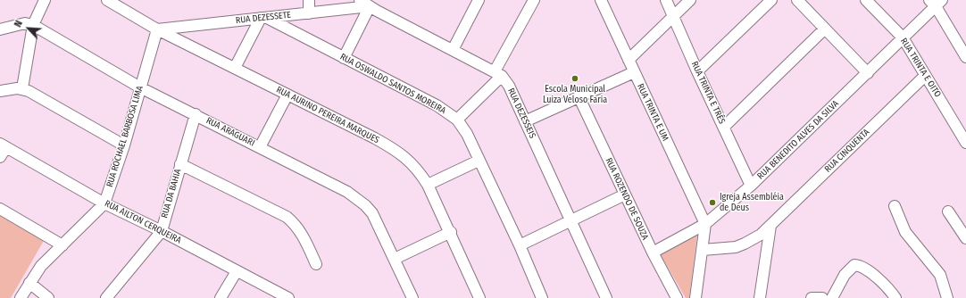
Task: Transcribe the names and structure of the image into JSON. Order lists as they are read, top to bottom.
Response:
{
  "streets": {
    "street": [
      "RUA DEZESSETE",
      "RUA TRINTA E OITO",
      "RUA OSWALDO SANTOS MOREIRA",
      "RUA TRINTA E TRÊS",
      "RUA TRINTA E UM",
      "RUA DEZESSEIS",
      "RUA AURINO PEREIRA MARQUES",
      "RUA ARAGUARI",
      "RUA ROCHAEL BARBOSA LIMA",
      "RUA BENEDITO ALVES DA SILVA",
      "RUA CINQUENTA",
      "RUA DA BAHIA",
      "RUA ROZENDO DE SOUZA",
      "RUA AILTON CERQUEIRA"
    ]
  },
  "crossings": [
    ["RUA DEZESSETE", "RUA OSWALDO SANTOS MOREIRA"],
    ["RUA DEZESSETE", "RUA AURINO PEREIRA MARQUES"],
    ["RUA DEZESSETE", "RUA ROCHAEL BARBOSA LIMA"],
    ["RUA TRINTA E OITO", "RUA BENEDITO ALVES DA SILVA"],
    ["RUA TRINTA E OITO", "RUA CINQUENTA"],
    ["RUA TRINTA E TRÊS", "RUA BENEDITO ALVES DA SILVA"],
    ["RUA TRINTA E UM", "RUA BENEDITO ALVES DA SILVA"],
    ["RUA AURINO PEREIRA MARQUES", "RUA ROCHAEL BARBOSA LIMA"],
    ["RUA ARAGUARI", "RUA ROCHAEL BARBOSA LIMA"],
    ["RUA ARAGUARI", "RUA DA BAHIA"],
    ["RUA ROCHAEL BARBOSA LIMA", "RUA AILTON CERQUEIRA"],
    ["RUA BENEDITO ALVES DA SILVA", "RUA ROZENDO DE SOUZA"],
    ["RUA DA BAHIA", "RUA AILTON CERQUEIRA"]
  ],
  "places": ["Escola Municipal Luiza Veloso Faria", "Igreja Assembléia de Deus"],
  "north": "top left"
}
